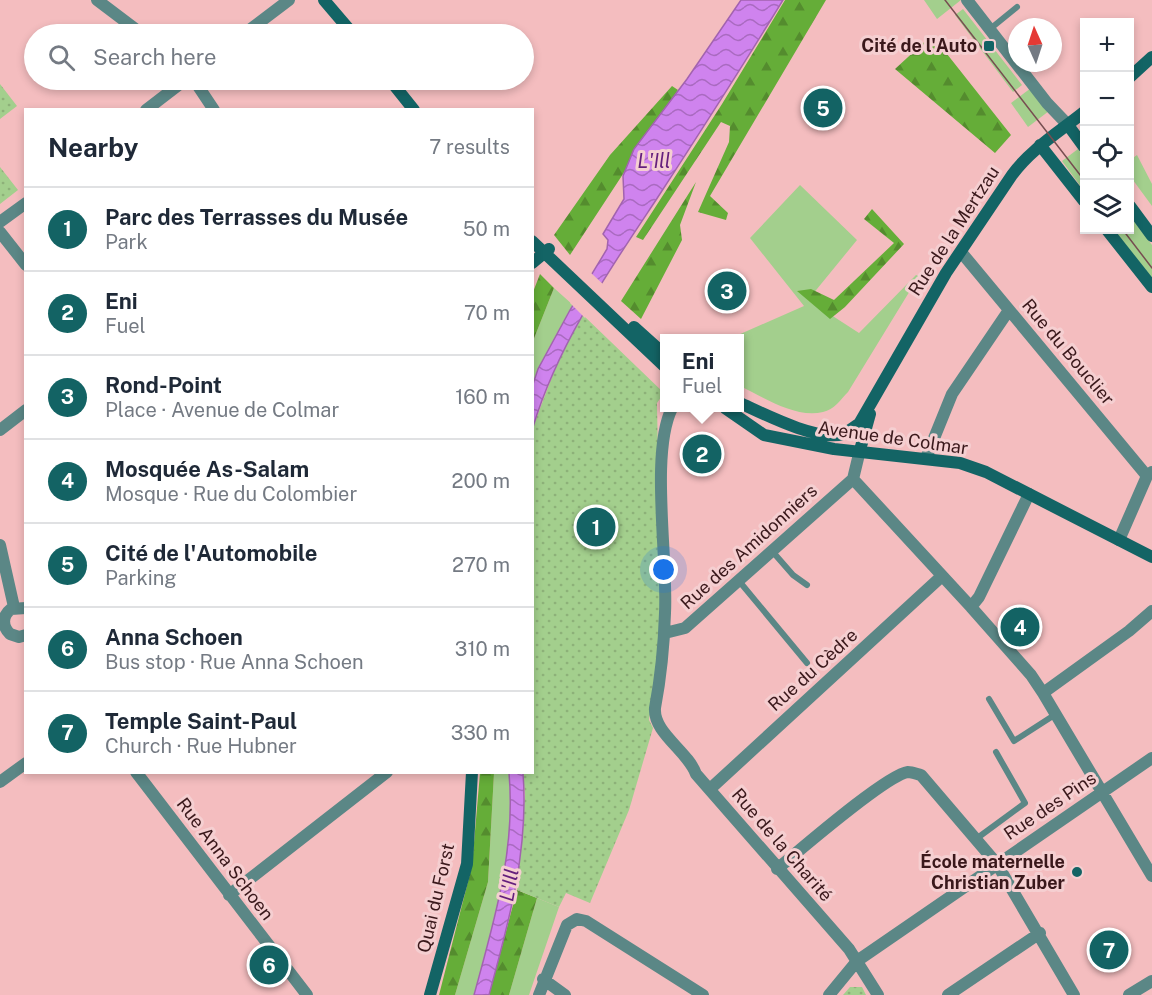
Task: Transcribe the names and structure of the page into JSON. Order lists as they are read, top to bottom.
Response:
{
  "streets": {
    "main road": ["Rue de la Mertzau", "Avenue de Colmar", "Quai du Forst"],
    "street": [
      "Rue du Bouclier",
      "Rue des Amidonniers",
      "Rue du Cèdre",
      "Rue des Pins",
      "Rue de la Charité",
      "Rue Anna Schoen"
    ]
  },
  "crossings": [
    ["Rue de la Mertzau", "Rue du Bouclier"],
    ["Rue de la Mertzau", "Avenue de Colmar"],
    ["Rue de la Mertzau", "Rue des Amidonniers"],
    ["Rue des Amidonniers", "Rue de la Charité"],
    ["Rue du Cèdre", "Rue de la Charité"],
    ["Rue des Pins", "Rue de la Charité"]
  ],
  "water": ["L'Ill"],
  "places": {
    "transit": ["Cité de l'Auto"],
    "other": ["École maternelle Christian Zuber"]
  },
  "north": "top",
  "page": {
    "map_buttons": ["+", "−"],
    "search": "Search here",
    "pins": [
      "5",
      "3",
      "2",
      "1",
      "4",
      "7",
      "6"
    ],
    "heading": ["Nearby", "7 results"],
    "list": [
      {
        "mark": "1",
        "name": "Parc des Terrasses du Musée",
        "note": "Park",
        "value": "50 m"
      },
      {
        "mark": "2",
        "name": "Eni",
        "note": "Fuel",
        "value": "70 m"
      },
      {
        "mark": "3",
        "name": "Rond-Point",
        "note": "Place · Avenue de Colmar",
        "value": "160 m"
      },
      {
        "mark": "4",
        "name": "Mosquée As-Salam",
        "note": "Mosque · Rue du Colombier",
        "value": "200 m"
      },
      {
        "mark": "5",
        "name": "Cité de l'Automobile",
        "note": "Parking",
        "value": "270 m"
      },
      {
        "mark": "6",
        "name": "Anna Schoen",
        "note": "Bus stop · Rue Anna Schoen",
        "value": "310 m"
      },
      {
        "mark": "7",
        "name": "Temple Saint-Paul",
        "note": "Church · Rue Hubner",
        "value": "330 m"
      }
    ],
    "popup": ["Eni", "Fuel"]
  }
}
